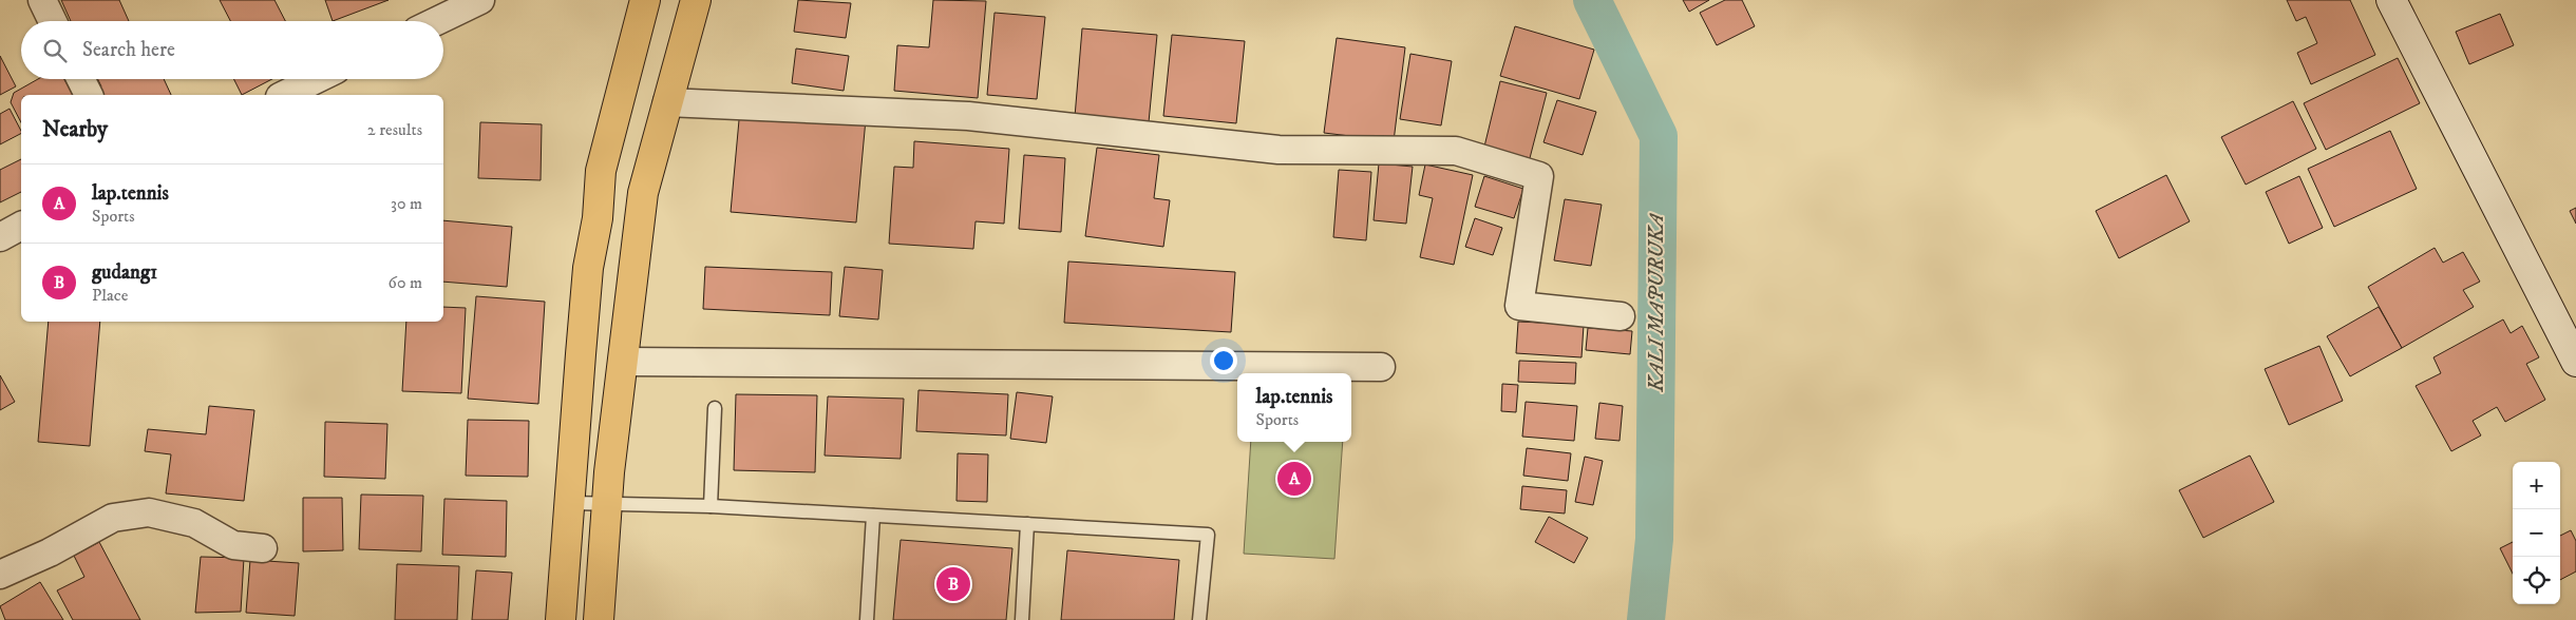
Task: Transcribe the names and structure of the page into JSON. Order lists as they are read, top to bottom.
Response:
{
  "water": ["KALI MAPURUKA"],
  "page": {
    "search": "Search here",
    "heading": ["Nearby", "2 results"],
    "list": [
      {
        "mark": "A",
        "name": "lap.tennis",
        "note": "Sports",
        "value": "30 m"
      },
      {
        "mark": "B",
        "name": "gudang1",
        "note": "Place",
        "value": "60 m"
      }
    ],
    "popup": ["lap.tennis", "Sports"],
    "pins": ["A", "B"],
    "map_buttons": ["+", "−"]
  }
}
